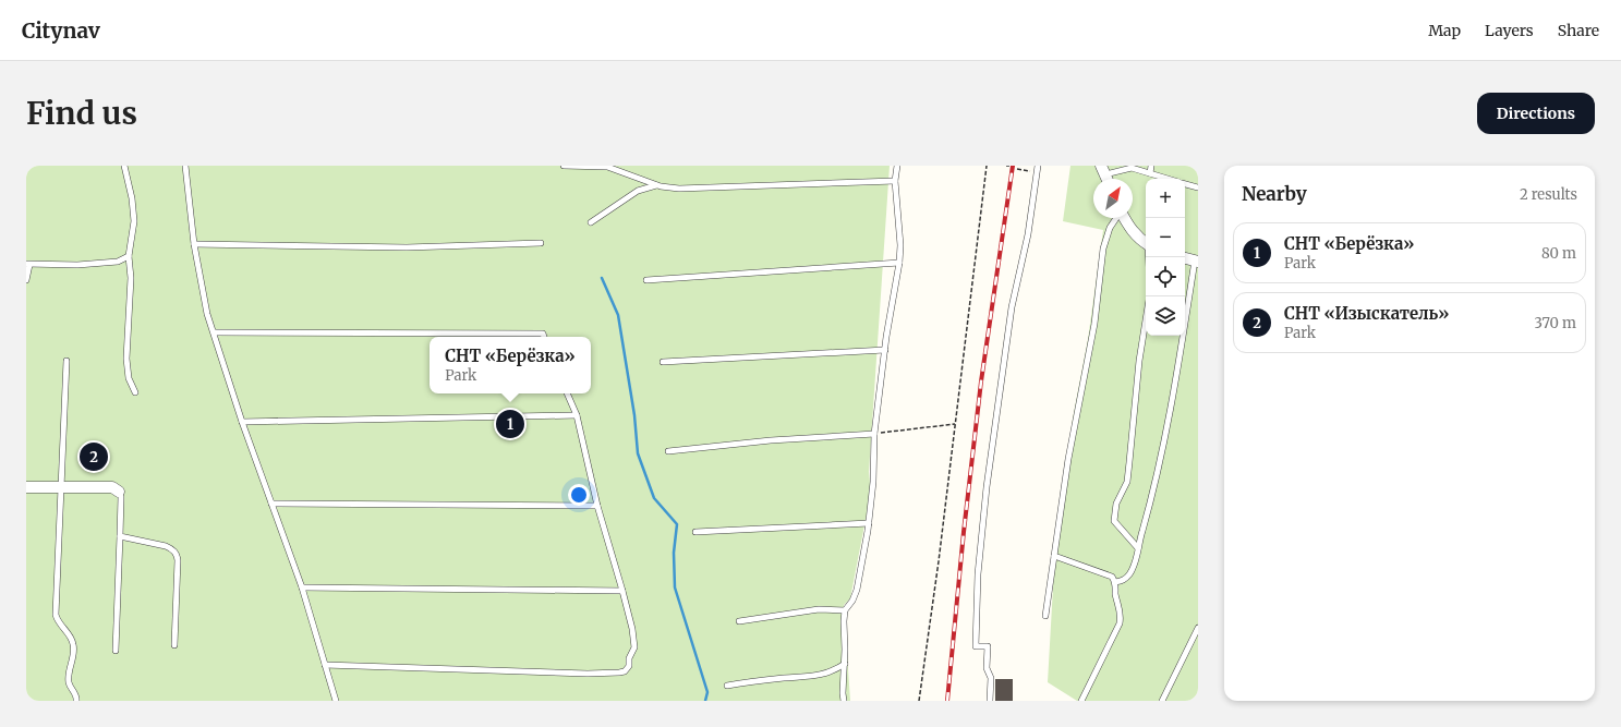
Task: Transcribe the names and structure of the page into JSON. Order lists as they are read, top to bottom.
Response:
{
  "north": "top right",
  "page": {
    "header": "Citynav",
    "nav": ["Map", "Layers", "Share"],
    "buttons": "Directions",
    "title": "Find us",
    "heading": ["Nearby", "2 results"],
    "map_buttons": ["+", "−"],
    "list": [
      {
        "mark": "1",
        "name": "СНТ «Берёзка»",
        "note": "Park",
        "value": "80 m"
      },
      {
        "mark": "2",
        "name": "СНТ «Изыскатель»",
        "note": "Park",
        "value": "370 m"
      }
    ],
    "popup": ["СНТ «Берёзка»", "Park"],
    "pins": ["1", "2"]
  }
}
